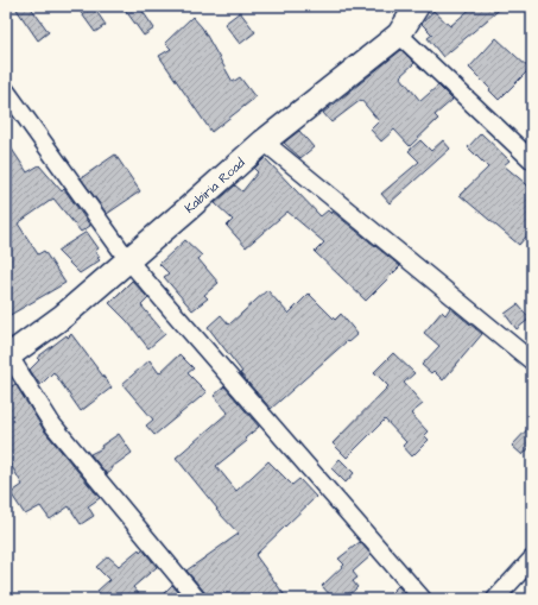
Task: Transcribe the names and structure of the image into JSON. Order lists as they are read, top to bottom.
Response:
{
  "streets": {
    "main road": ["Kabiria Road"]
  }
}
